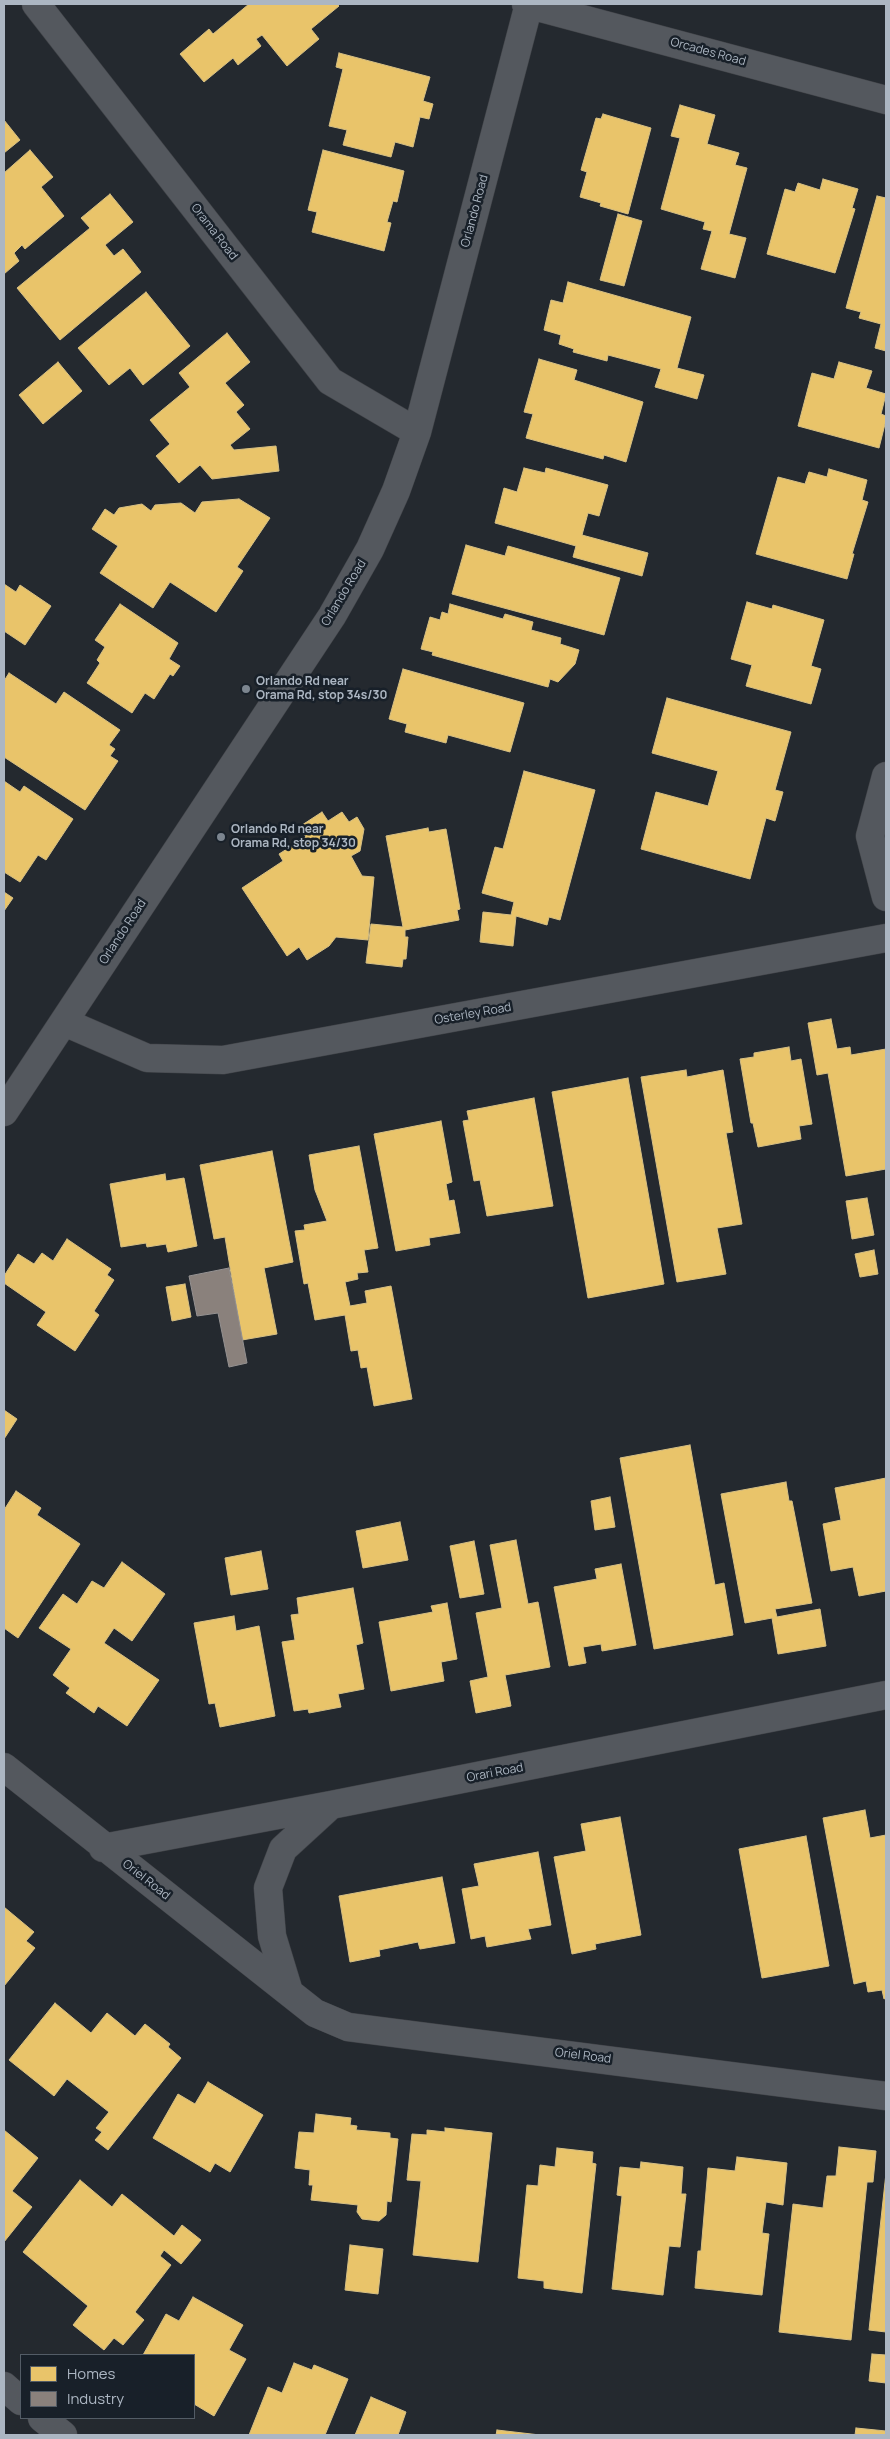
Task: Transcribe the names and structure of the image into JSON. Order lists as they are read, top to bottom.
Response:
{
  "streets": {
    "street": [
      "Orcades Road",
      "Orlando Road",
      "Orama Road",
      "Osterley Road",
      "Orari Road",
      "Oriel Road"
    ]
  },
  "crossings": [
    ["Orcades Road", "Orlando Road"],
    ["Orlando Road", "Orama Road"],
    ["Orlando Road", "Osterley Road"],
    ["Orari Road", "Oriel Road"]
  ],
  "places": ["Orlando Rd near Orama Rd, stop 34s/30", "Orlando Rd near Orama Rd, stop 34/30"],
  "legend": ["Homes", "Industry"]
}
